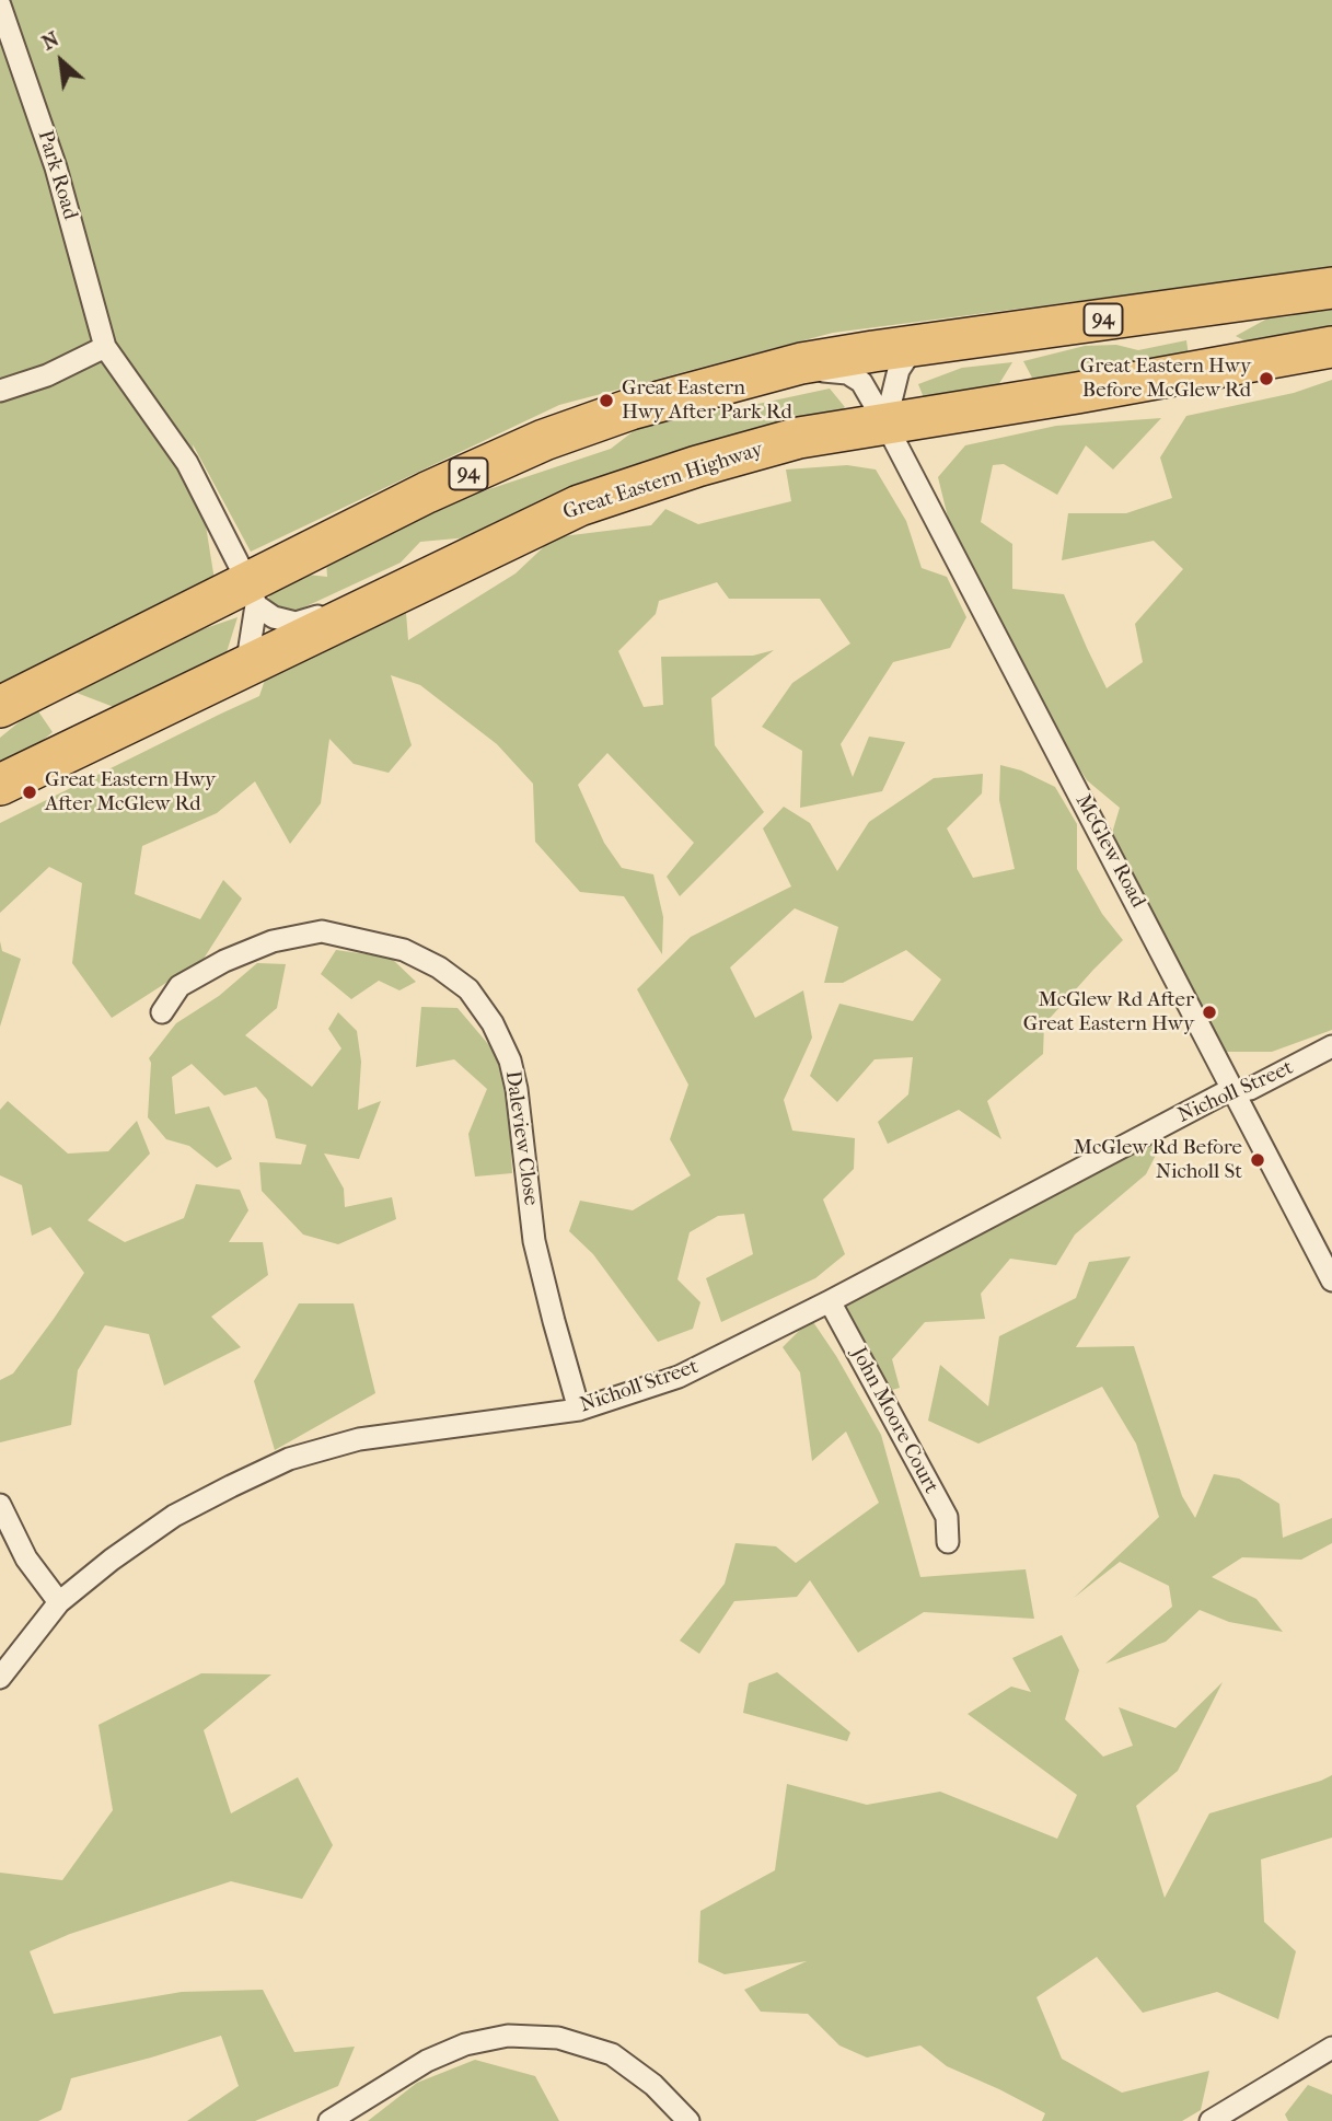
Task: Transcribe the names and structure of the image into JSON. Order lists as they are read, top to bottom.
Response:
{
  "streets": {
    "highway": ["94", "Great Eastern Highway"],
    "street": [
      "Park Road",
      "McGlew Road",
      "Nicholl Street",
      "Daleview Close",
      "John Moore Court"
    ]
  },
  "crossings": [
    ["Park Road", "94"],
    ["94", "McGlew Road"],
    ["Great Eastern Highway", "McGlew Road"],
    ["McGlew Road", "Nicholl Street"],
    ["Nicholl Street", "Daleview Close"],
    ["Nicholl Street", "John Moore Court"]
  ],
  "places": [
    "Great Eastern Hwy Before McGlew Rd",
    "Great Eastern Hwy After Park Rd",
    "Great Eastern Hwy After McGlew Rd",
    "McGlew Rd After Great Eastern Hwy",
    "McGlew Rd Before Nicholl St"
  ],
  "north": "top left"
}
